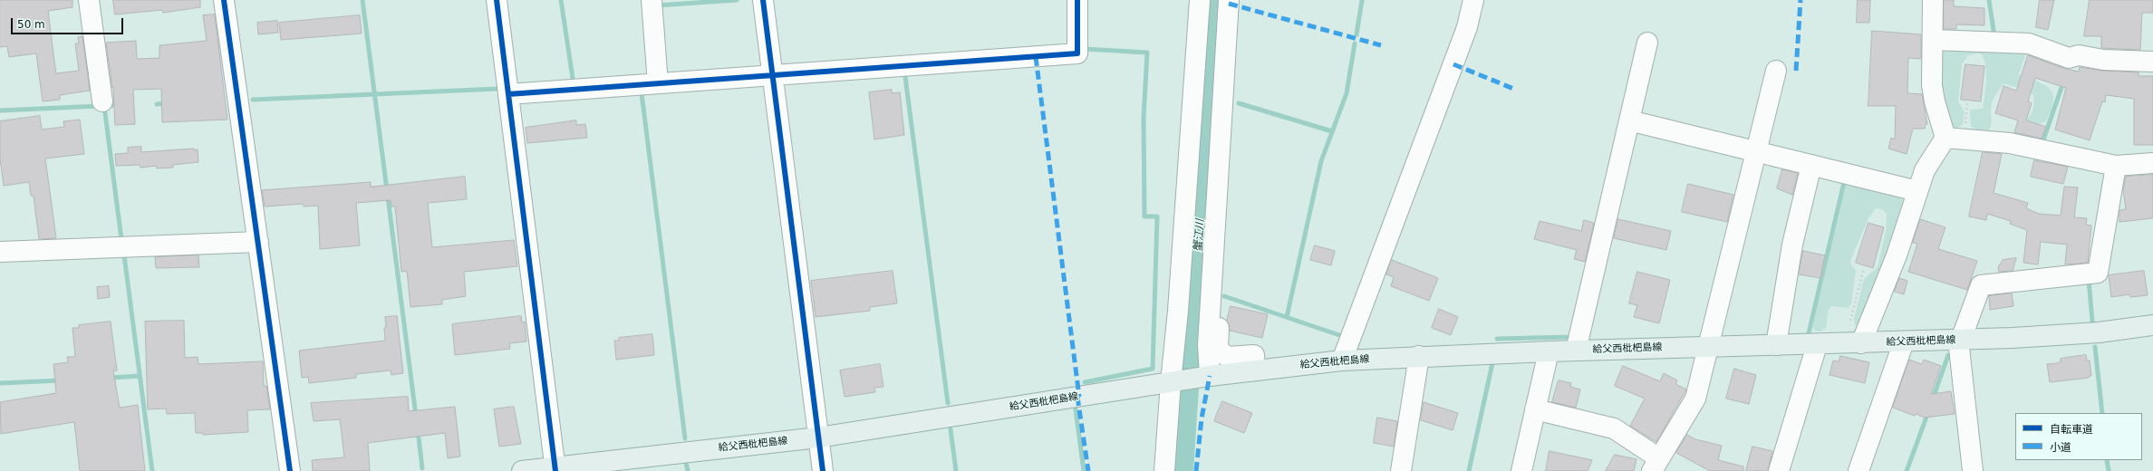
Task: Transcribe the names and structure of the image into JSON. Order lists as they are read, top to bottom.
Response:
{
  "streets": {
    "main road": ["給父西枇杷島線"]
  },
  "water": ["蟹江川"],
  "legend": ["自転車道", "小道"],
  "scale_bar": "50 m"
}
